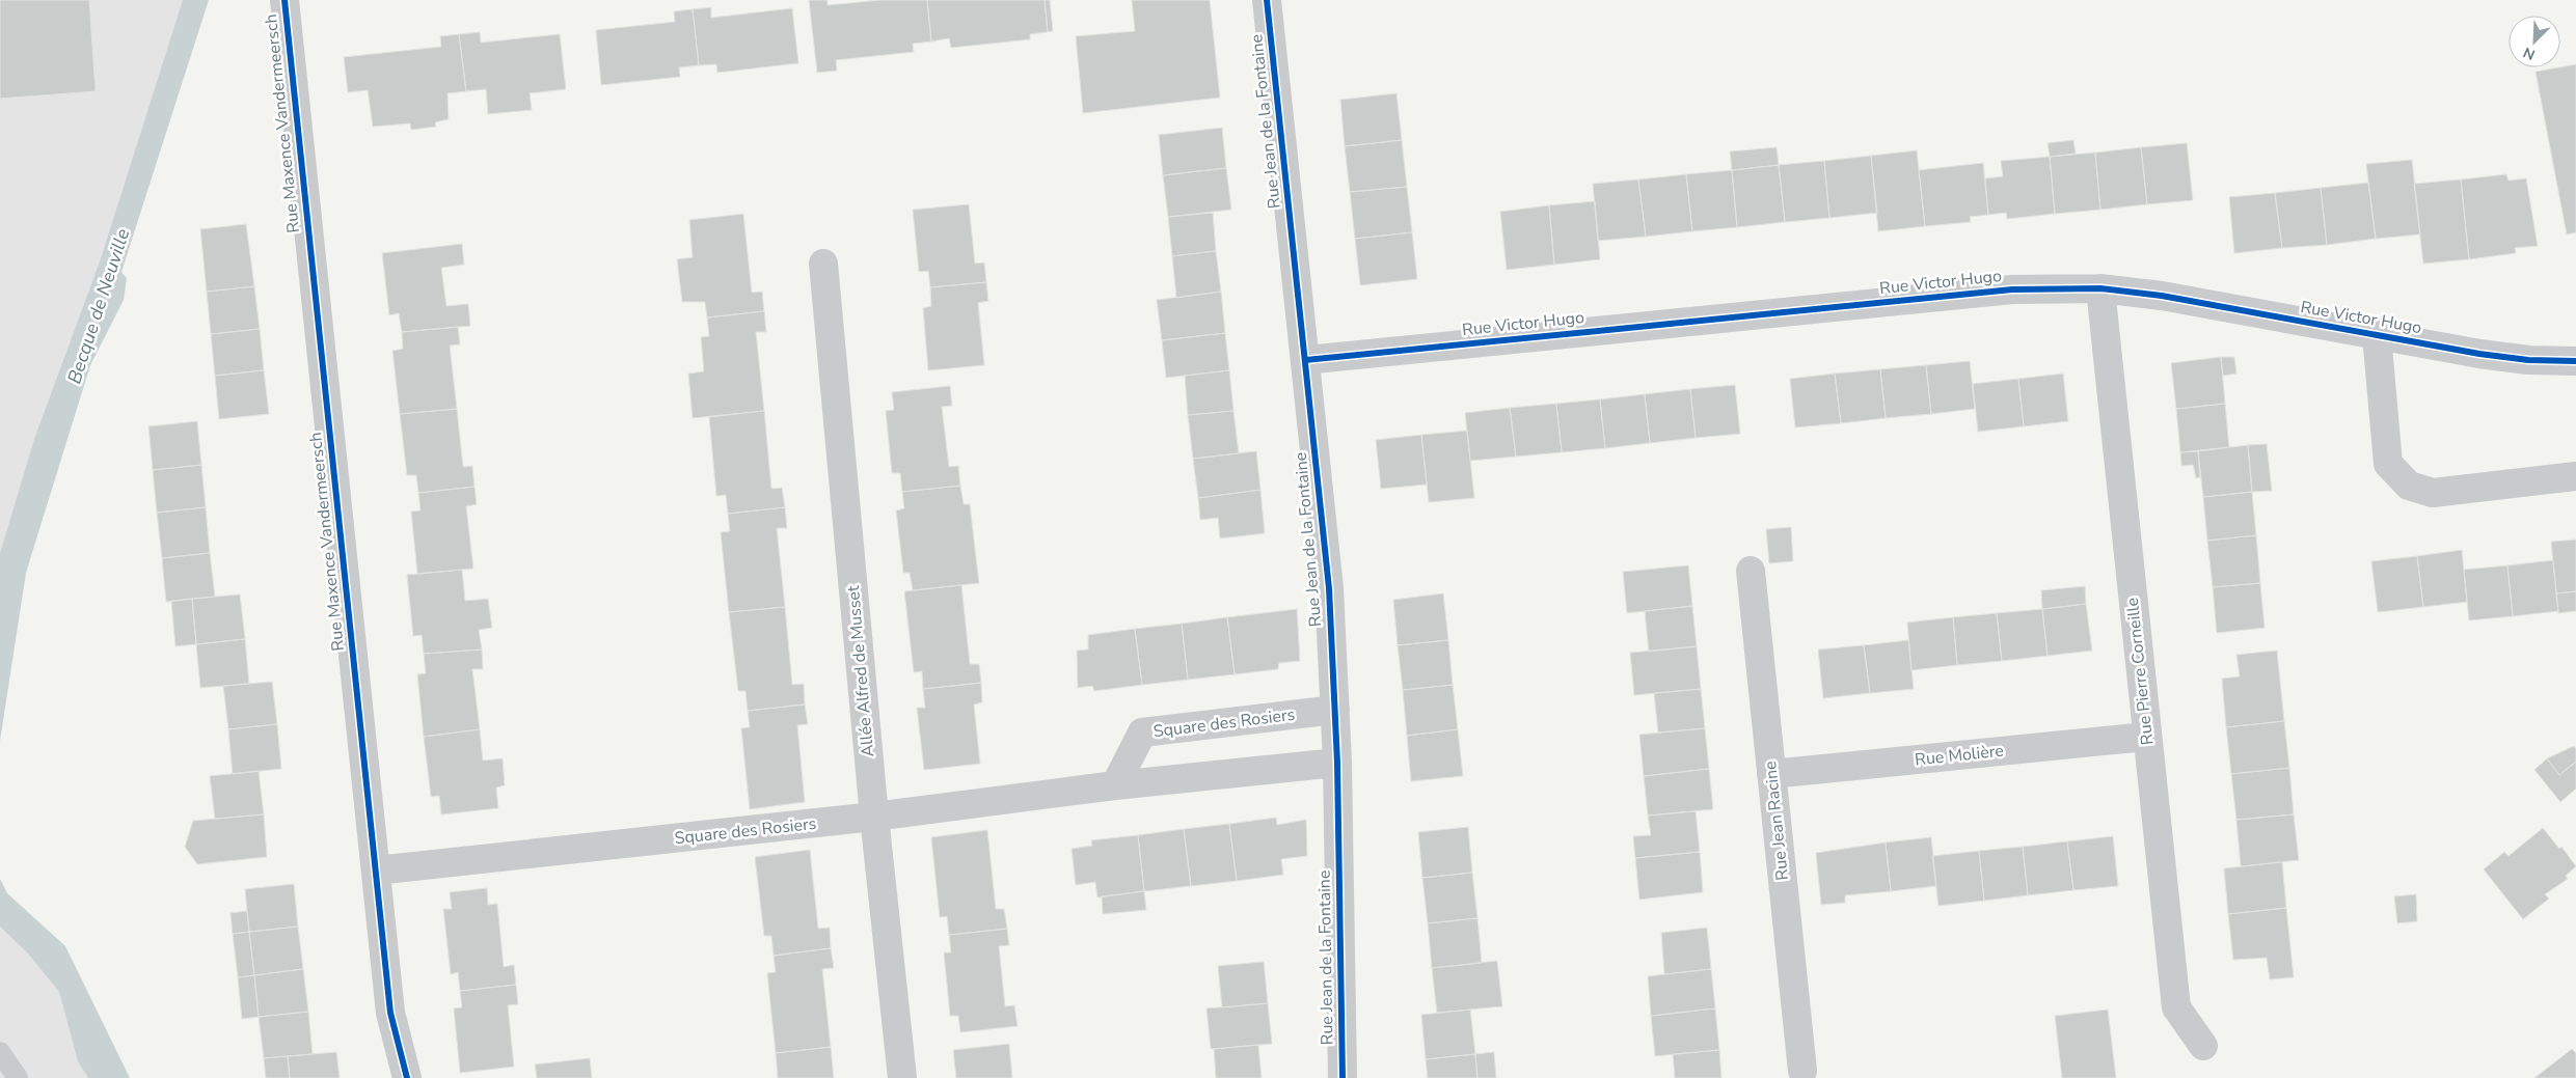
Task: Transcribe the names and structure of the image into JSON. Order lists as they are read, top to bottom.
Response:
{
  "streets": {
    "street": [
      "Rue Jean de la Fontaine",
      "Rue Maxence Vandermeersch",
      "Rue Victor Hugo",
      "Allée Alfred de Musset",
      "Rue Pierre Corneille",
      "Square des Rosiers",
      "Rue Molière",
      "Rue Jean Racine"
    ]
  },
  "crossings": [
    ["Rue Jean de la Fontaine", "Rue Victor Hugo"],
    ["Rue Jean de la Fontaine", "Square des Rosiers"],
    ["Rue Maxence Vandermeersch", "Square des Rosiers"],
    ["Rue Victor Hugo", "Rue Pierre Corneille"],
    ["Allée Alfred de Musset", "Square des Rosiers"],
    ["Rue Pierre Corneille", "Rue Molière"],
    ["Rue Molière", "Rue Jean Racine"]
  ],
  "water": ["Becque de Neuville"],
  "north": "bottom left"
}
